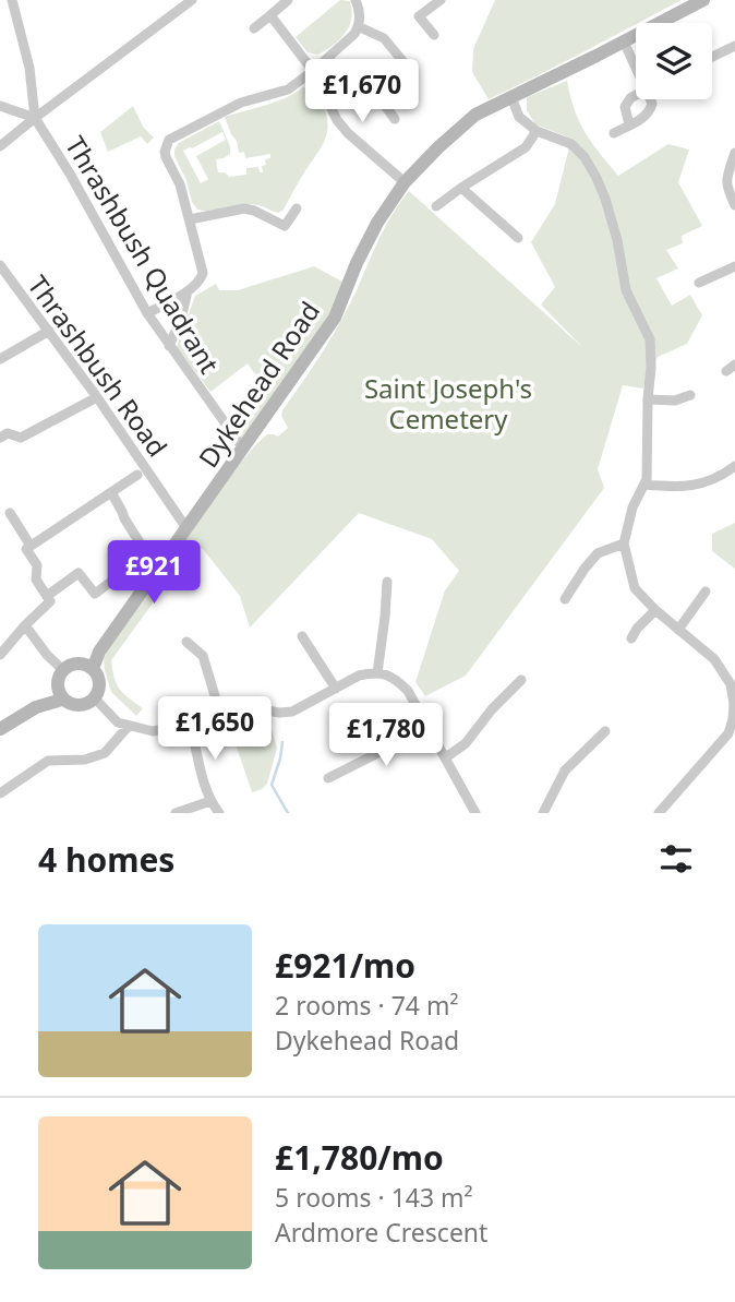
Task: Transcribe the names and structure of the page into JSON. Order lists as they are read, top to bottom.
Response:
{
  "streets": {
    "street": ["Thrashbush Quadrant", "Thrashbush Road", "Dykehead Road"]
  },
  "crossings": [
    ["Thrashbush Quadrant", "Dykehead Road"],
    ["Thrashbush Road", "Dykehead Road"]
  ],
  "parks": ["Saint Joseph's Cemetery"],
  "page": {
    "price": [
      "£1,670",
      "£921",
      "£1,650",
      "£1,780"
    ],
    "heading": "4 homes",
    "list": [
      {
        "name": "£921/mo",
        "note": "2 rooms · 74 m² · Dykehead Road"
      },
      {
        "name": "£1,780/mo",
        "note": "5 rooms · 143 m² · Ardmore Crescent"
      }
    ]
  }
}
